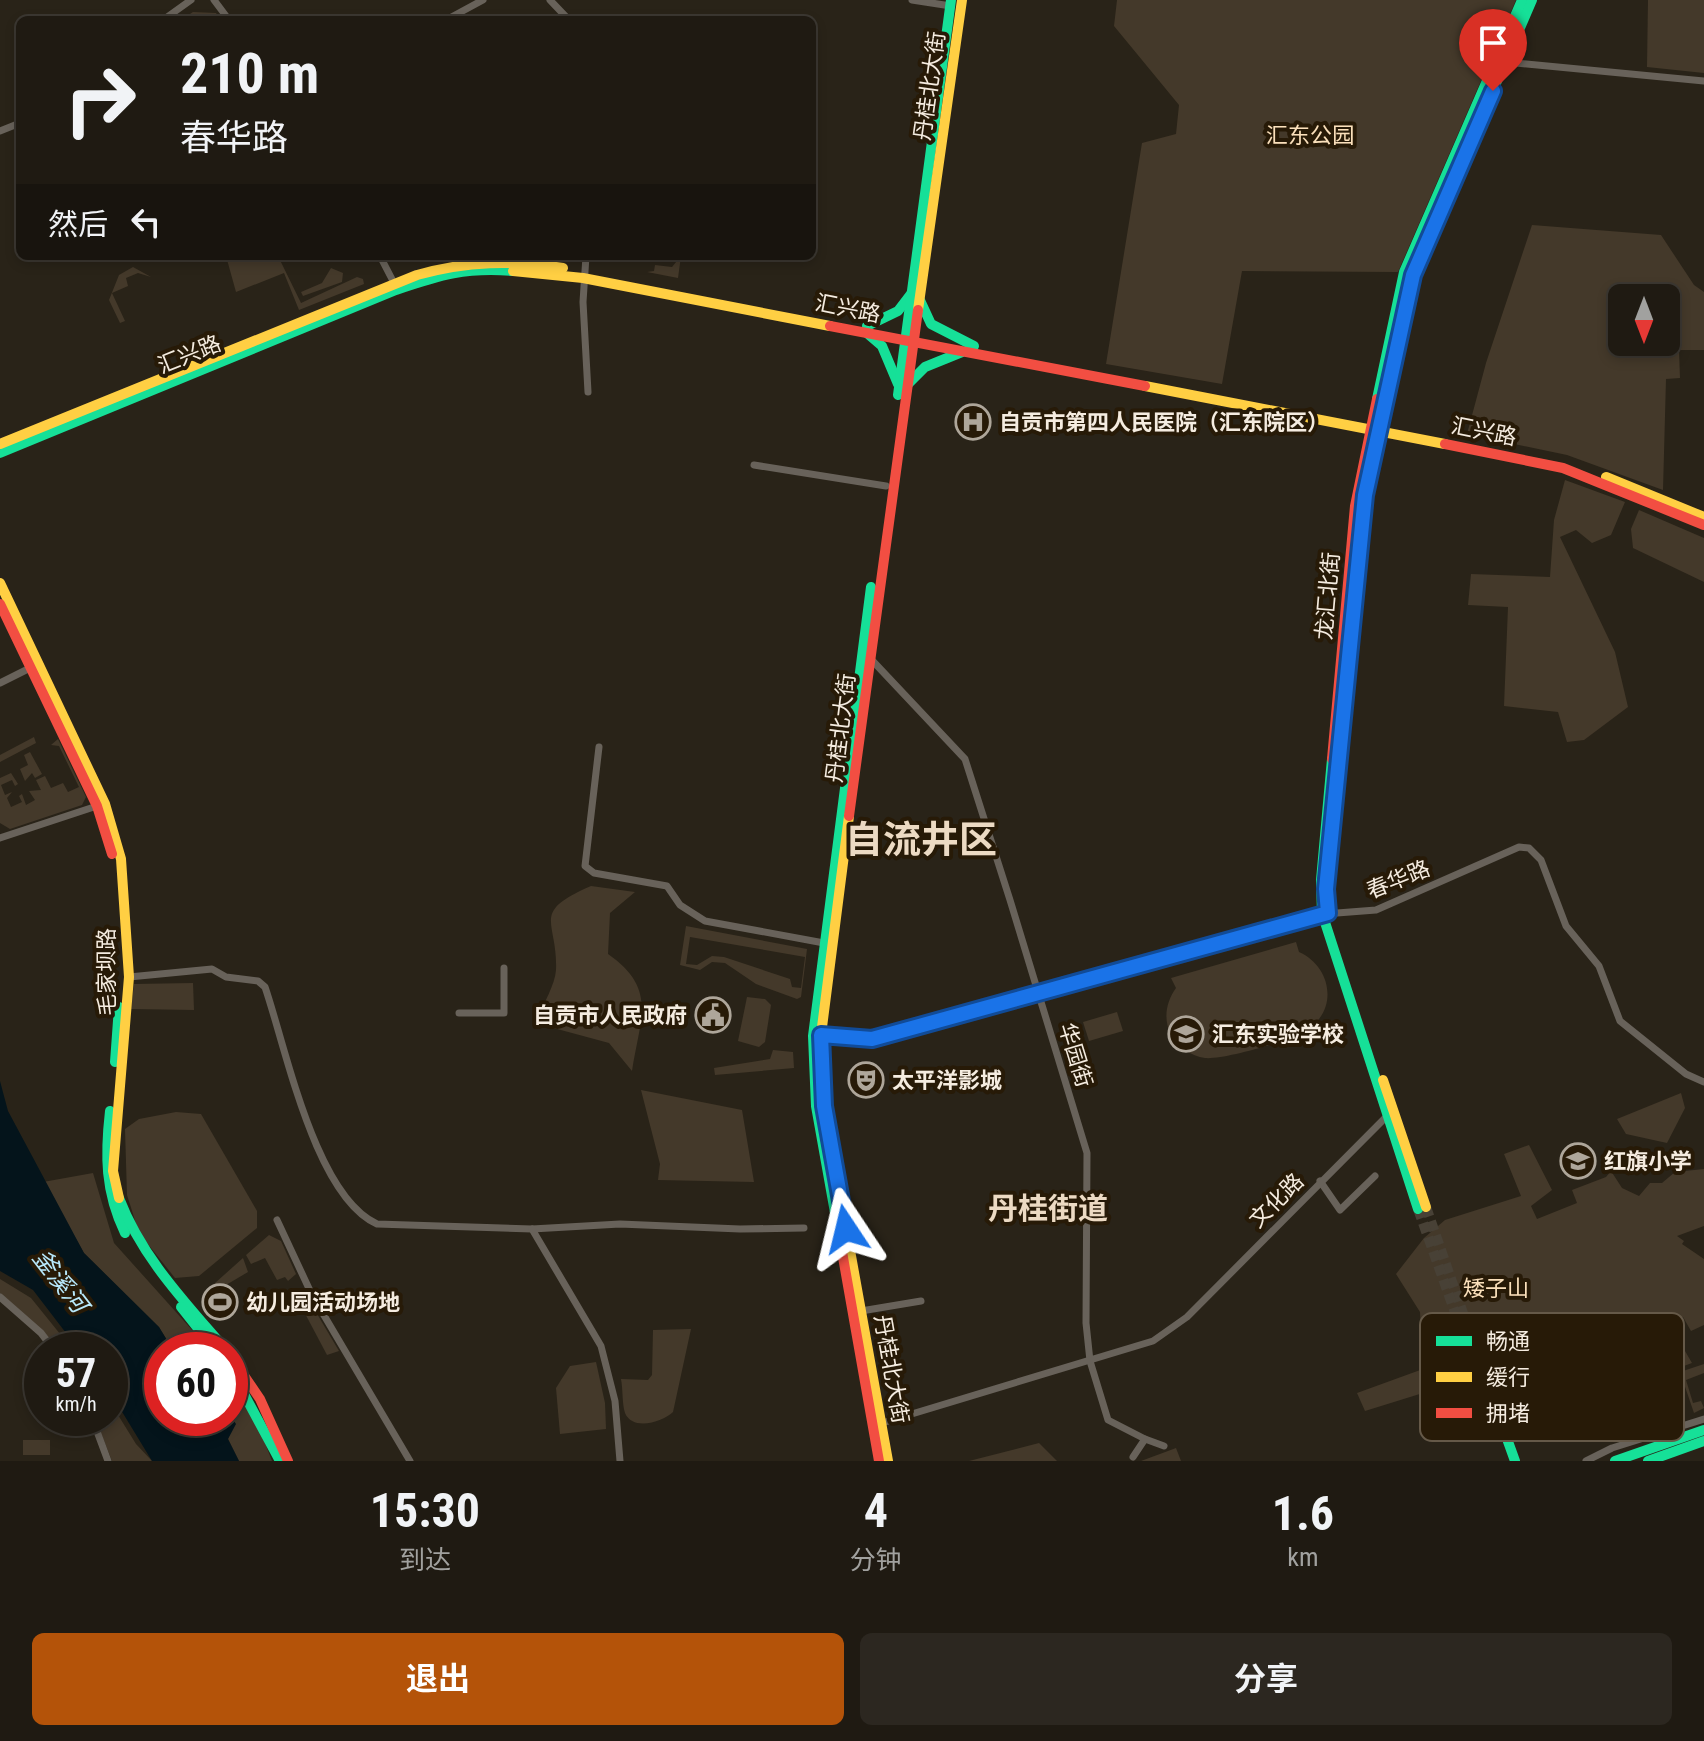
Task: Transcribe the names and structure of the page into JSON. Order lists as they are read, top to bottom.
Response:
{
  "streets": {
    "main road": [
      "丹桂北大街",
      "汇兴路",
      "龙汇北街",
      "毛家坝路"
    ],
    "street": ["春华路", "华园街", "文化路"]
  },
  "crossings": [
    ["丹桂北大街", "汇兴路"],
    ["丹桂北大街", "春华路"],
    ["丹桂北大街", "华园街"],
    ["汇兴路", "龙汇北街"],
    ["龙汇北街", "春华路"],
    ["龙汇北街", "文化路"],
    ["春华路", "华园街"],
    ["华园街", "文化路"]
  ],
  "districts": ["自流井区", "丹桂街道"],
  "water": ["釜溪河"],
  "parks": ["汇东公园", "矮子山"],
  "places": {
    "hospital": ["自贡市第四人民医院（汇东院区）"],
    "public building": ["自贡市人民政府"],
    "school or university": ["汇东实验学校", "红旗小学"],
    "theatre": ["太平洋影城"],
    "sports": ["幼儿园活动场地"]
  },
  "legend": ["畅通", "缓行", "拥堵"],
  "north": "bottom",
  "page": {
    "turn": ["210 m", "春华路"],
    "then": "然后",
    "speed": "57 km/h",
    "limit": "60",
    "eta": [
      "15:30",
      "到达",
      "4",
      "分钟",
      "1.6",
      "km"
    ],
    "buttons": ["退出", "分享"]
  }
}
